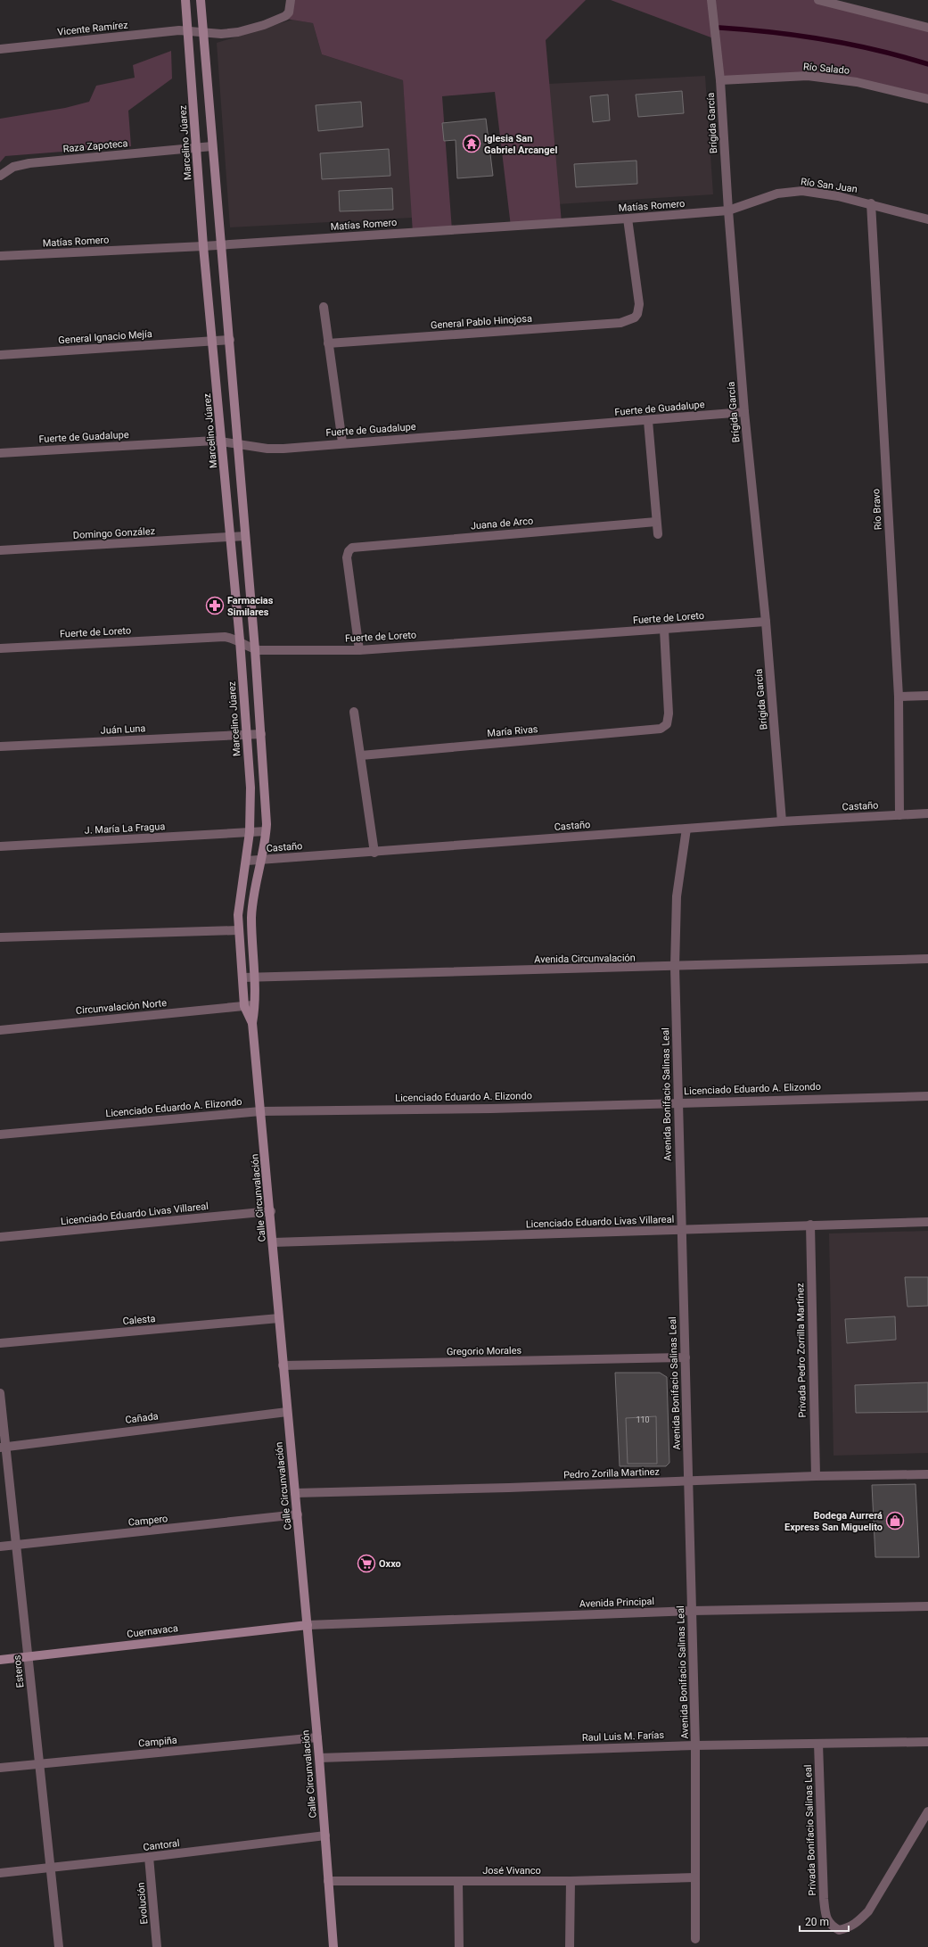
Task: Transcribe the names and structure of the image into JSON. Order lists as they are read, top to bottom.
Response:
{
  "streets": {
    "street": [
      "Vicente Ramírez",
      "Río Salado",
      "Brígida García",
      "Marcelino Júarez",
      "Raza Zapoteca",
      "Río San Juan",
      "Matías Romero",
      "General Pablo Hinojosa",
      "General Ignacio Mejía",
      "Fuerte de Guadalupe",
      "Río Bravo",
      "Juana de Arco",
      "Domingo González",
      "Fuerte de Loreto",
      "Juán Luna",
      "María Rivas",
      "Castaño",
      "J. María La Fragua",
      "Avenida Circunvalación",
      "Circunvalación Norte",
      "Licenciado Eduardo A. Elizondo",
      "Avenida Bonifacio Salinas Leal",
      "Calle Circunvalación",
      "Licenciado Eduardo Livas Villareal",
      "Calesta",
      "Privada Pedro Zorrilla Martínez",
      "Gregorio Morales",
      "Cañada",
      "Pedro Zorilla Martinez",
      "Campero",
      "Avenida Principal",
      "Cuernavaca",
      "Esteros",
      "Raul Luis M. Farías",
      "Campiña",
      "Privada Bonifacio Salinas Leal",
      "Cantoral",
      "José Vivanco",
      "Evolución"
    ]
  },
  "crossings": [
    ["Vicente Ramírez", "Marcelino Júarez"],
    ["Río Salado", "Brígida García"],
    ["Brígida García", "Río San Juan"],
    ["Brígida García", "Matías Romero"],
    ["Brígida García", "Fuerte de Guadalupe"],
    ["Brígida García", "Fuerte de Loreto"],
    ["Brígida García", "Castaño"],
    ["Marcelino Júarez", "Raza Zapoteca"],
    ["Marcelino Júarez", "Matías Romero"],
    ["Marcelino Júarez", "General Ignacio Mejía"],
    ["Marcelino Júarez", "Fuerte de Guadalupe"],
    ["Marcelino Júarez", "Domingo González"],
    ["Marcelino Júarez", "Fuerte de Loreto"],
    ["Marcelino Júarez", "Juán Luna"],
    ["Marcelino Júarez", "Castaño"],
    ["Marcelino Júarez", "J. María La Fragua"],
    ["Marcelino Júarez", "Calle Circunvalación"],
    ["Río San Juan", "Matías Romero"],
    ["Río San Juan", "Río Bravo"],
    ["Matías Romero", "General Pablo Hinojosa"],
    ["Río Bravo", "Castaño"],
    ["Juana de Arco", "Fuerte de Loreto"],
    ["Fuerte de Loreto", "María Rivas"],
    ["Castaño", "Avenida Bonifacio Salinas Leal"],
    ["Castaño", "Calle Circunvalación"],
    ["Avenida Circunvalación", "Avenida Bonifacio Salinas Leal"],
    ["Avenida Circunvalación", "Calle Circunvalación"],
    ["Circunvalación Norte", "Calle Circunvalación"],
    ["Licenciado Eduardo A. Elizondo", "Avenida Bonifacio Salinas Leal"],
    ["Licenciado Eduardo A. Elizondo", "Calle Circunvalación"],
    ["Avenida Bonifacio Salinas Leal", "Licenciado Eduardo Livas Villareal"],
    ["Avenida Bonifacio Salinas Leal", "Gregorio Morales"],
    ["Avenida Bonifacio Salinas Leal", "Pedro Zorilla Martinez"],
    ["Avenida Bonifacio Salinas Leal", "Avenida Principal"],
    ["Avenida Bonifacio Salinas Leal", "Raul Luis M. Farías"],
    ["Avenida Bonifacio Salinas Leal", "José Vivanco"],
    ["Calle Circunvalación", "Licenciado Eduardo Livas Villareal"],
    ["Calle Circunvalación", "Calesta"],
    ["Calle Circunvalación", "Gregorio Morales"],
    ["Calle Circunvalación", "Cañada"],
    ["Calle Circunvalación", "Pedro Zorilla Martinez"],
    ["Calle Circunvalación", "Campero"],
    ["Calle Circunvalación", "Avenida Principal"],
    ["Calle Circunvalación", "Cuernavaca"],
    ["Calle Circunvalación", "Raul Luis M. Farías"],
    ["Calle Circunvalación", "Campiña"],
    ["Calle Circunvalación", "Cantoral"],
    ["Calle Circunvalación", "José Vivanco"],
    ["Licenciado Eduardo Livas Villareal", "Privada Pedro Zorrilla Martínez"],
    ["Privada Pedro Zorrilla Martínez", "Pedro Zorilla Martinez"],
    ["Cañada", "Esteros"],
    ["Campero", "Esteros"],
    ["Avenida Principal", "Cuernavaca"],
    ["Cuernavaca", "Esteros"],
    ["Esteros", "Campiña"],
    ["Esteros", "Cantoral"],
    ["Raul Luis M. Farías", "Privada Bonifacio Salinas Leal"],
    ["Cantoral", "Evolución"]
  ],
  "places": {
    "temple": ["Iglesia San Gabriel Arcangel"],
    "pharmacy": ["Farmacias Similares"],
    "shop": ["Bodega Aurrerá Express San Miguelito"],
    "supermarket": ["Oxxo"]
  },
  "house_numbers": ["110"],
  "scale_bar": "20 m"
}
